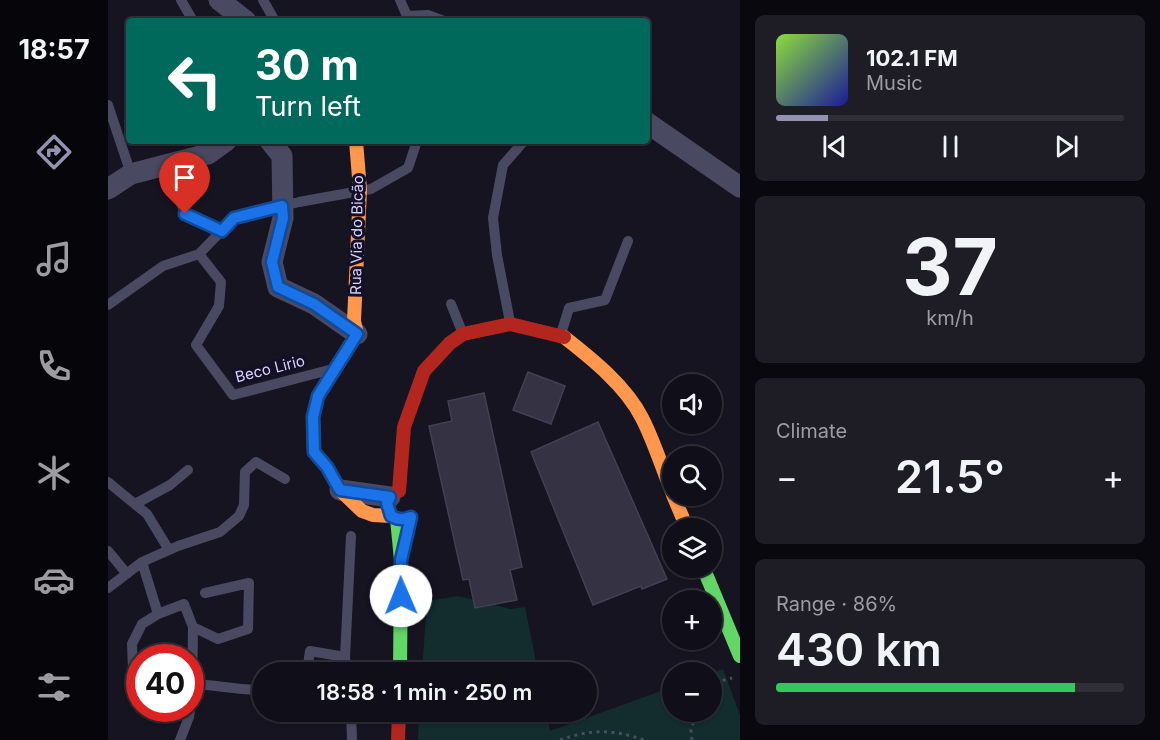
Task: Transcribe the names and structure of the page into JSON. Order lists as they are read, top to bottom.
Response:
{
  "streets": {
    "street": ["Rua Via do Bicão"],
    "lane": ["Beco Lirio"]
  },
  "page": {
    "tabs": "18:57",
    "turn": ["30 m", "Turn left"],
    "song": ["102.1 FM", "Music"],
    "tile": [
      ["37", "km/h"],
      "Climate",
      ["Range · 86%", "430 km"]
    ],
    "map_buttons": ["+", "−"],
    "heat": ["−", "21.5°", "+"],
    "limit": "40",
    "trip": "18:58 · 1 min · 250 m"
  }
}
